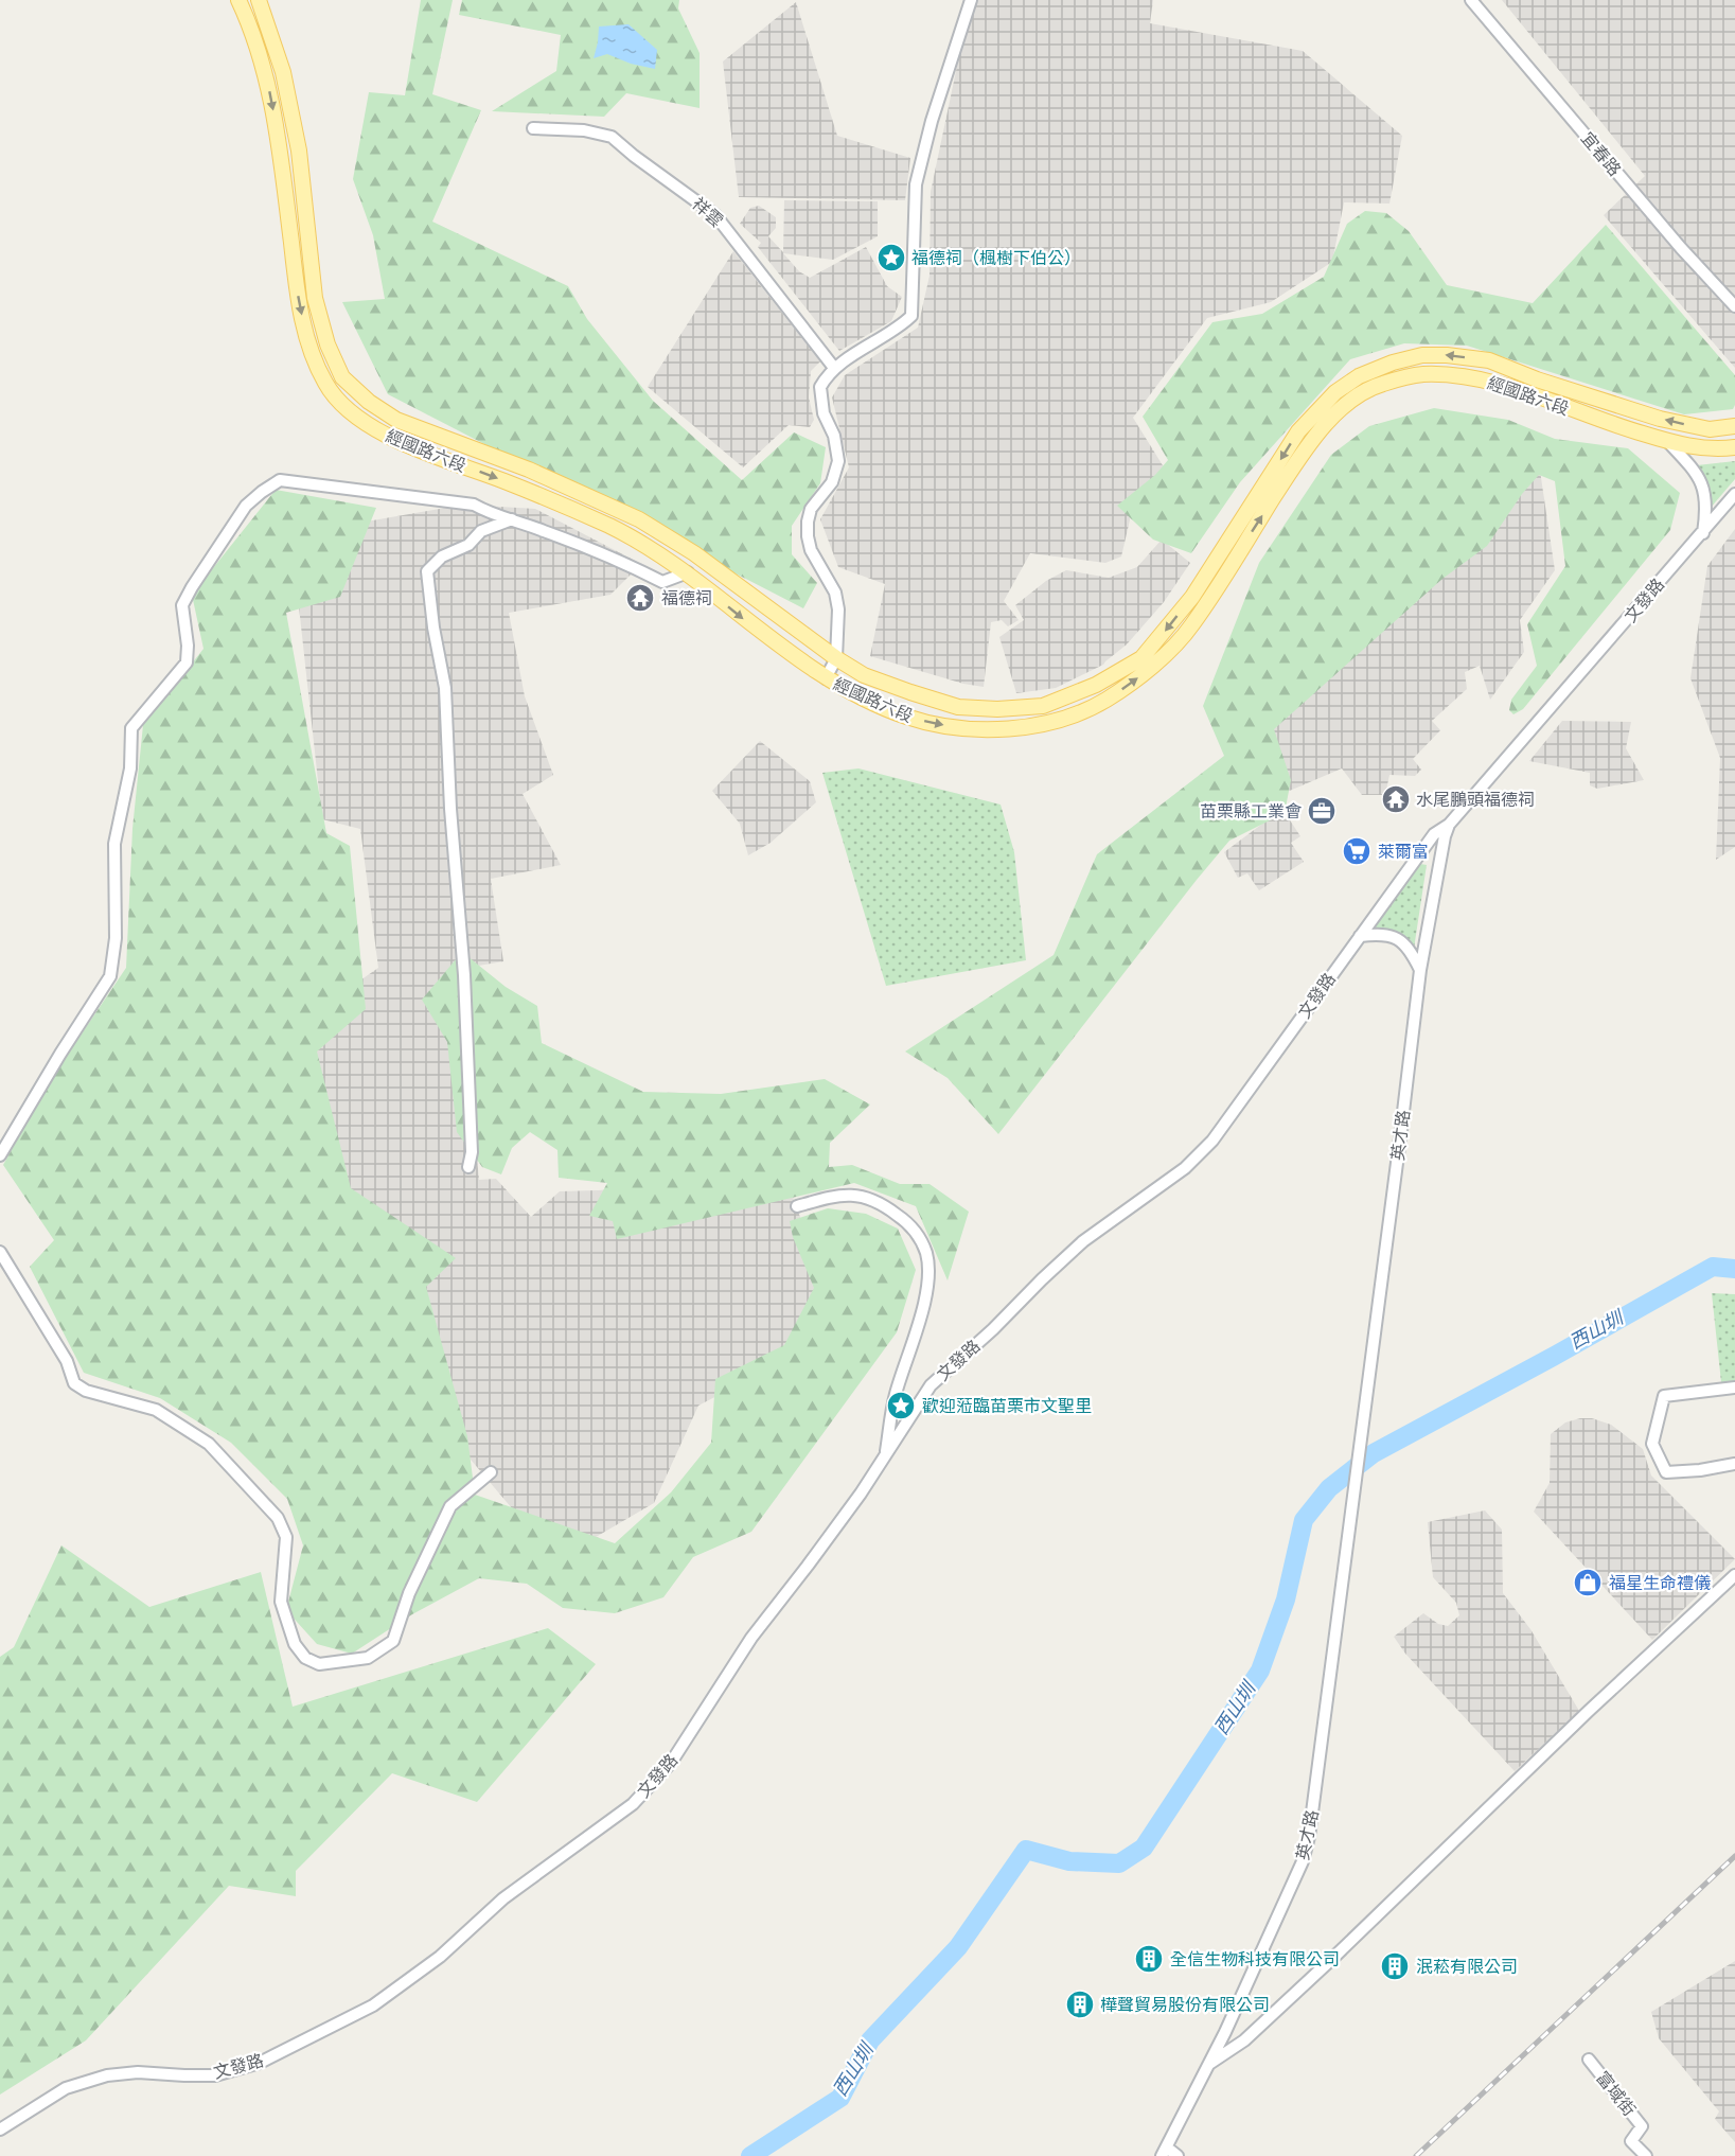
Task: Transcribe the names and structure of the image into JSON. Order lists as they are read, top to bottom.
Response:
{
  "streets": {
    "main road": ["經國路六段"],
    "street": [
      "宜春路",
      "祥雲",
      "文發路",
      "英才路",
      "富域街"
    ]
  },
  "crossings": [
    ["文發路", "英才路"]
  ],
  "water": ["西山圳"],
  "places": {
    "place": ["福德祠（楓樹下伯公）", "歡迎蒞臨苗栗市文聖里"],
    "temple": ["福德祠", "水尾鵬頭福德祠"],
    "office": ["苗栗縣工業會"],
    "supermarket": ["萊爾富"],
    "shop": ["福星生命禮儀"],
    "building": ["全信生物科技有限公司", "泯菘有限公司", "樺聲貿易股份有限公司"]
  }
}
